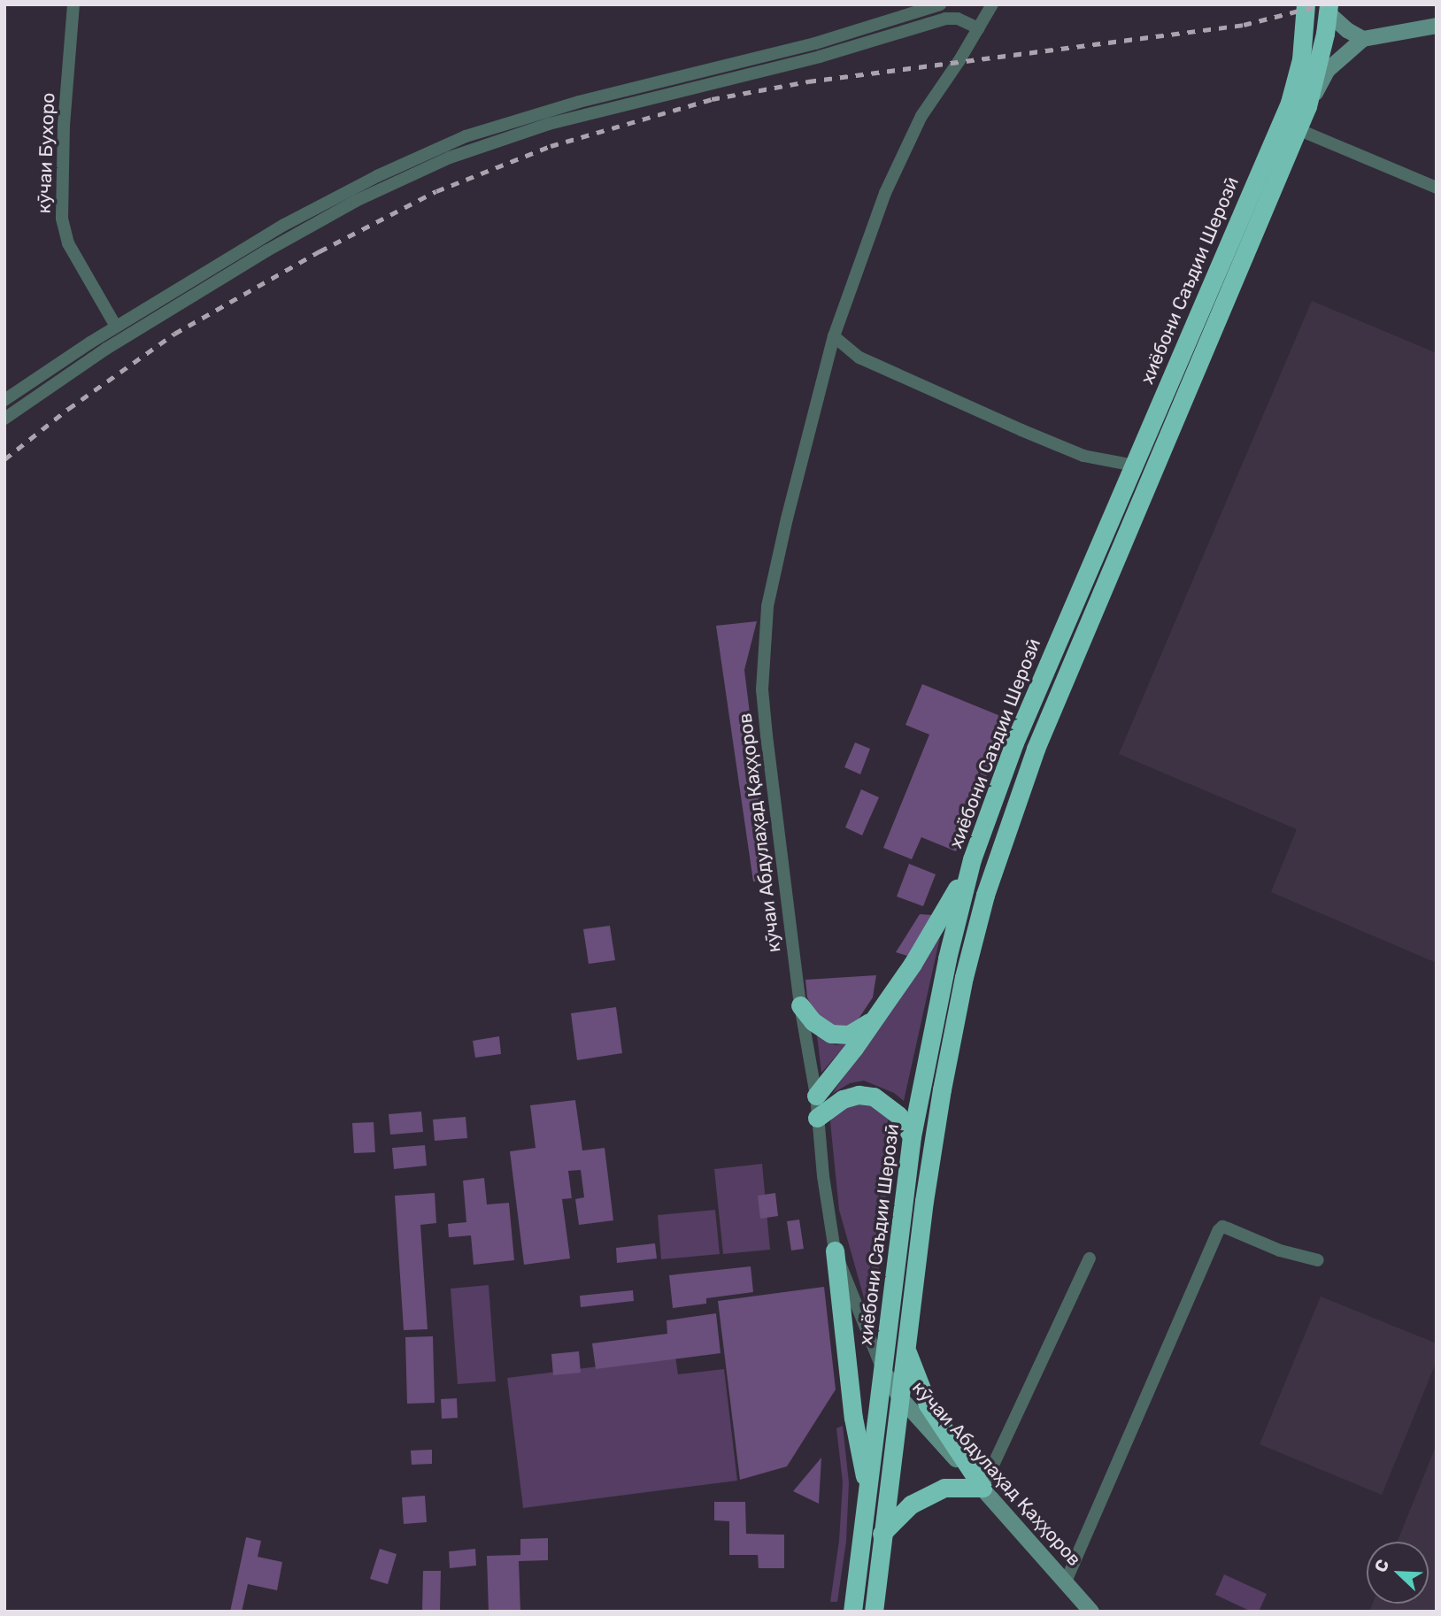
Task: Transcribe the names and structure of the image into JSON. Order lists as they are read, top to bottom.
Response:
{
  "streets": {
    "highway": ["хиёбони Саъдии Шерозӣ"],
    "main road": ["кӯчаи Абдулаҳад Қаҳҳоров"],
    "street": ["кӯчаи Бухоро"]
  },
  "crossings": [
    ["хиёбони Саъдии Шерозӣ", "кӯчаи Абдулаҳад Қаҳҳоров"]
  ],
  "north": "top left"
}
